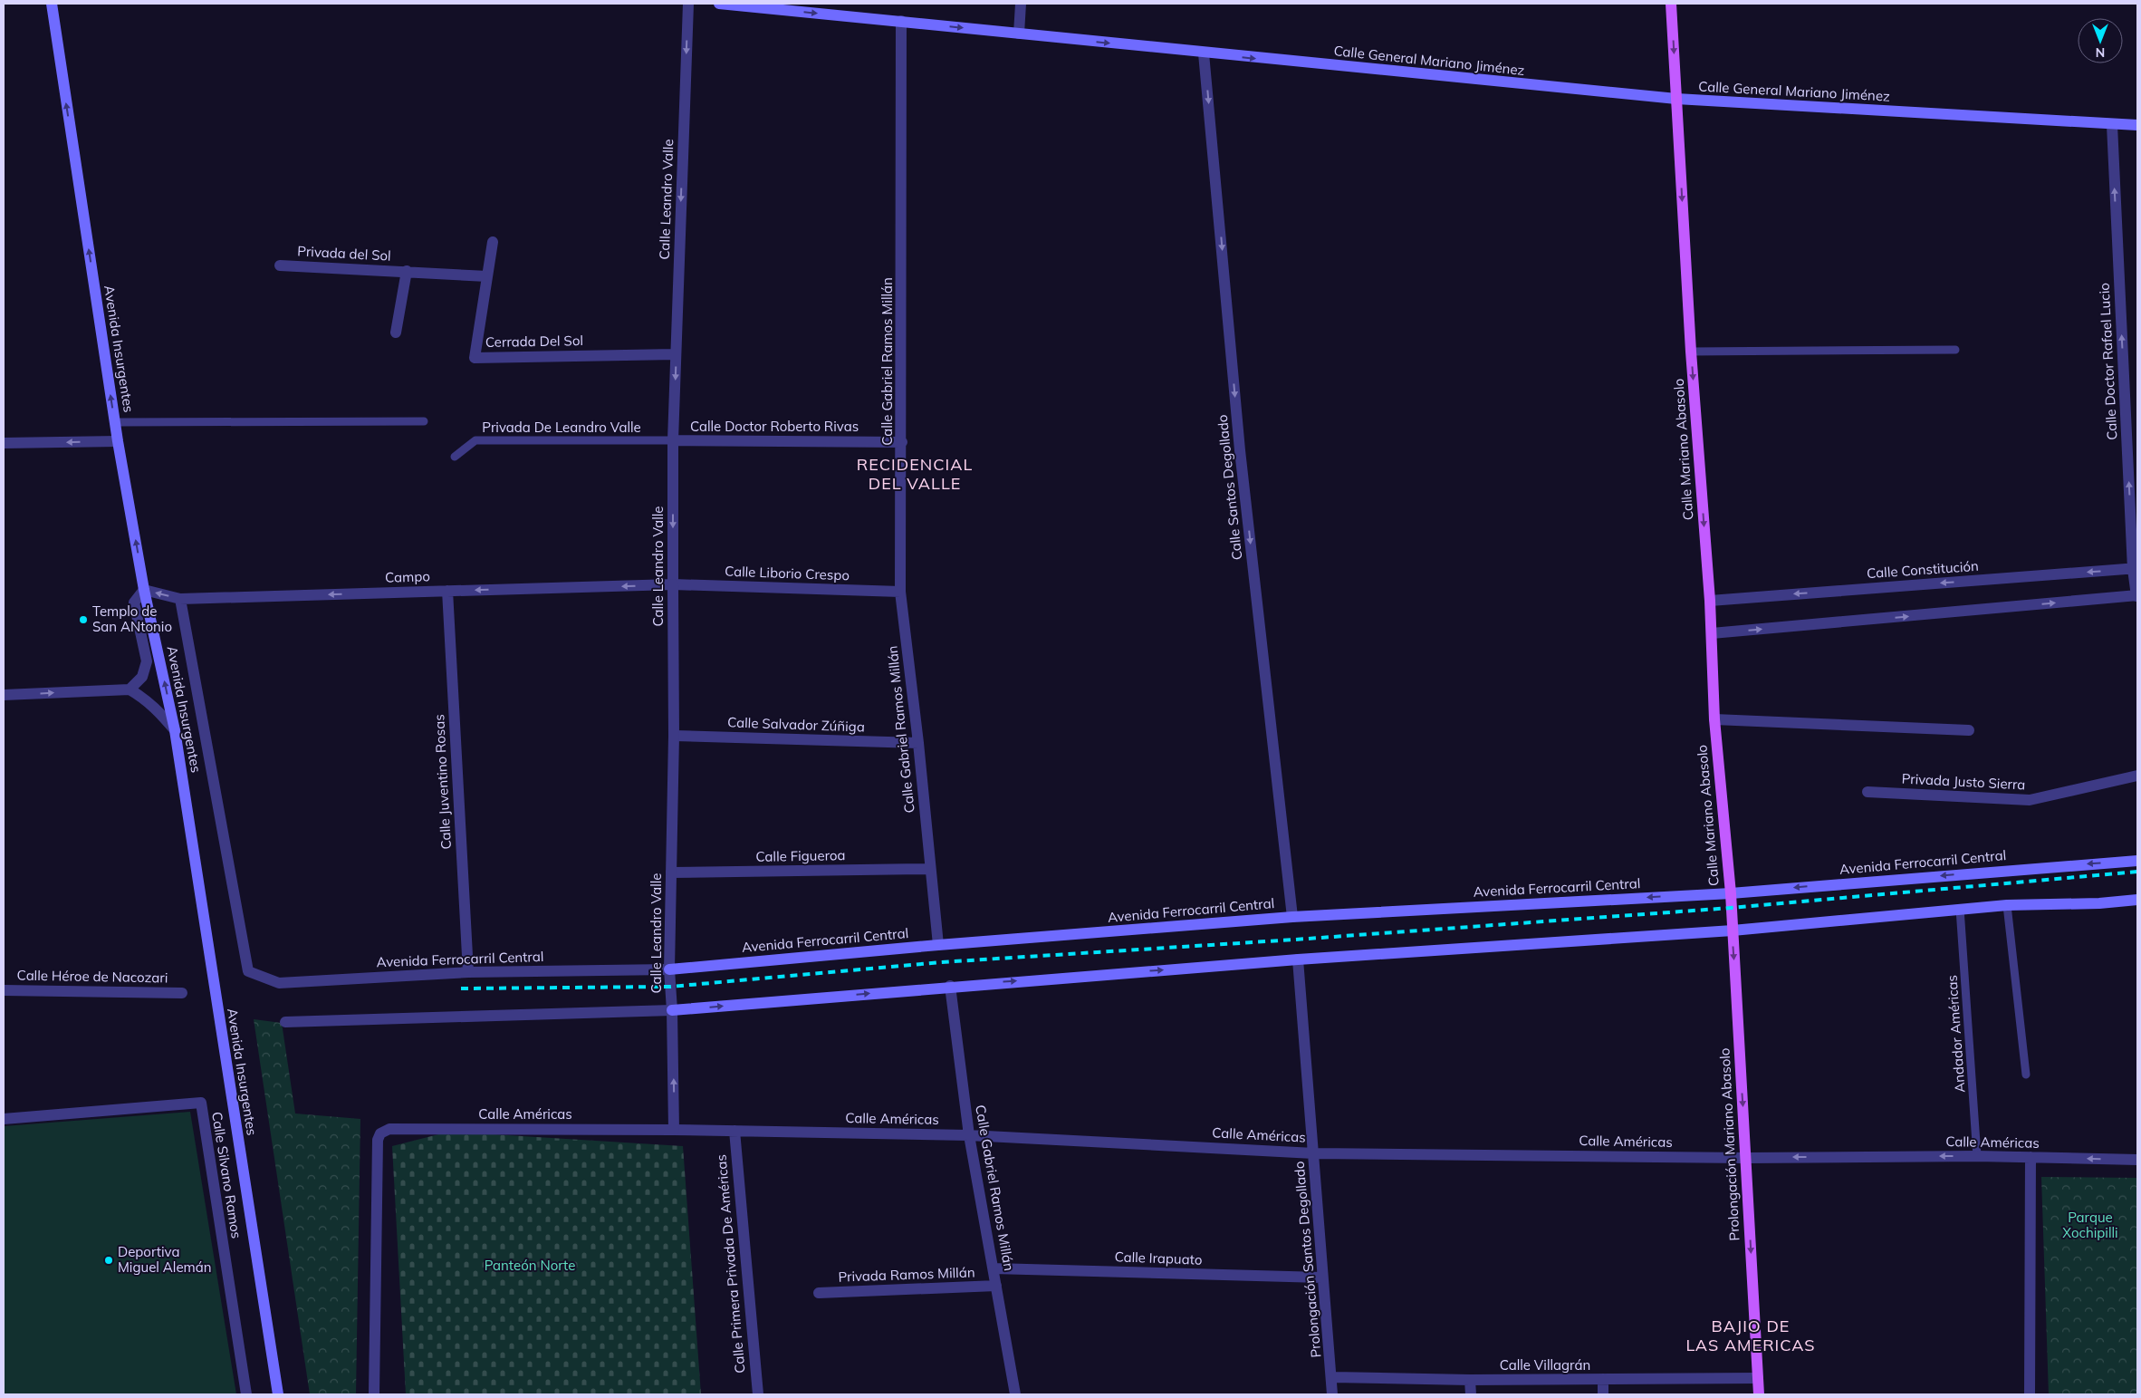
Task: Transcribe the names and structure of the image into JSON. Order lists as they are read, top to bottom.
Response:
{
  "streets": {
    "main road": [
      "Calle General Mariano Jiménez",
      "Avenida Insurgentes",
      "Calle Mariano Abasolo",
      "Avenida Ferrocarril Central",
      "Prolongación Mariano Abasolo"
    ],
    "street": [
      "Calle Leandro Valle",
      "Privada del Sol",
      "Cerrada Del Sol",
      "Calle Gabriel Ramos Millán",
      "Calle Doctor Rafael Lucio",
      "Calle Doctor Roberto Rivas",
      "Calle Santos Degollado",
      "Calle Constitución",
      "Calle Liborio Crespo",
      "Campo",
      "Calle Salvador Zúñiga",
      "Calle Juventino Rosas",
      "Privada Justo Sierra",
      "Calle Figueroa",
      "Calle Héroe de Nacozari",
      "Calle Américas",
      "Calle Silvano Ramos",
      "Calle Irapuato",
      "Prolongación Santos Degollado",
      "Calle Primera Privada De Américas",
      "Privada Ramos Millán",
      "Calle Villagrán"
    ],
    "lane": ["Privada De Leandro Valle", "Andador Américas"]
  },
  "crossings": [
    ["Calle General Mariano Jiménez", "Calle Gabriel Ramos Millán"],
    ["Calle General Mariano Jiménez", "Calle Doctor Rafael Lucio"],
    ["Calle General Mariano Jiménez", "Calle Mariano Abasolo"],
    ["Calle General Mariano Jiménez", "Calle Santos Degollado"],
    ["Calle Leandro Valle", "Cerrada Del Sol"],
    ["Calle Leandro Valle", "Calle Doctor Roberto Rivas"],
    ["Calle Leandro Valle", "Privada De Leandro Valle"],
    ["Calle Leandro Valle", "Calle Liborio Crespo"],
    ["Calle Leandro Valle", "Campo"],
    ["Calle Leandro Valle", "Calle Salvador Zúñiga"],
    ["Calle Leandro Valle", "Calle Figueroa"],
    ["Calle Leandro Valle", "Avenida Ferrocarril Central"],
    ["Calle Leandro Valle", "Calle Américas"],
    ["Avenida Insurgentes", "Campo"],
    ["Calle Gabriel Ramos Millán", "Calle Doctor Roberto Rivas"],
    ["Calle Gabriel Ramos Millán", "Calle Liborio Crespo"],
    ["Calle Gabriel Ramos Millán", "Calle Salvador Zúñiga"],
    ["Calle Gabriel Ramos Millán", "Calle Figueroa"],
    ["Calle Gabriel Ramos Millán", "Avenida Ferrocarril Central"],
    ["Calle Gabriel Ramos Millán", "Calle Américas"],
    ["Calle Gabriel Ramos Millán", "Calle Irapuato"],
    ["Calle Gabriel Ramos Millán", "Privada Ramos Millán"],
    ["Calle Doctor Rafael Lucio", "Calle Constitución"],
    ["Calle Doctor Roberto Rivas", "Privada De Leandro Valle"],
    ["Calle Mariano Abasolo", "Calle Constitución"],
    ["Calle Mariano Abasolo", "Avenida Ferrocarril Central"],
    ["Calle Mariano Abasolo", "Prolongación Mariano Abasolo"],
    ["Calle Santos Degollado", "Avenida Ferrocarril Central"],
    ["Calle Liborio Crespo", "Campo"],
    ["Campo", "Calle Juventino Rosas"],
    ["Campo", "Avenida Ferrocarril Central"],
    ["Calle Juventino Rosas", "Avenida Ferrocarril Central"],
    ["Avenida Ferrocarril Central", "Prolongación Mariano Abasolo"],
    ["Andador Américas", "Calle Américas"],
    ["Calle Américas", "Prolongación Mariano Abasolo"],
    ["Calle Américas", "Prolongación Santos Degollado"],
    ["Calle Américas", "Calle Primera Privada De Américas"],
    ["Prolongación Mariano Abasolo", "Calle Villagrán"],
    ["Calle Irapuato", "Prolongación Santos Degollado"],
    ["Prolongación Santos Degollado", "Calle Villagrán"]
  ],
  "one_way": [
    "Calle General Mariano Jiménez",
    "Avenida Insurgentes",
    "Calle Doctor Rafael Lucio",
    "Calle Mariano Abasolo",
    "Calle Santos Degollado",
    "Campo",
    "Prolongación Mariano Abasolo"
  ],
  "districts": ["RECIDENCIAL DEL VALLE", "BAJIO DE LAS AMERICAS"],
  "parks": ["Parque Xochipilli", "Panteón Norte"],
  "places": ["Templo de San ANtonio", "Deportiva Miguel Alemán"],
  "north": "bottom"
}
